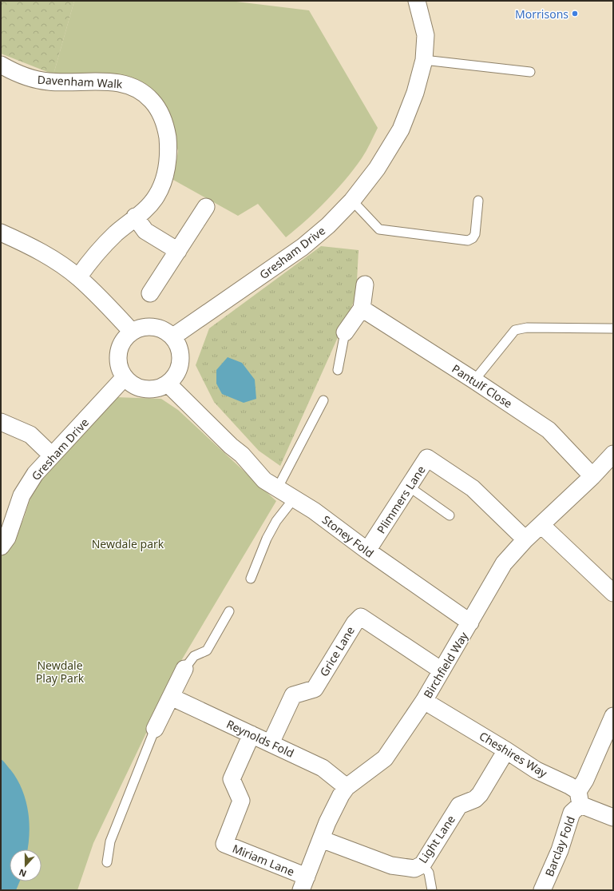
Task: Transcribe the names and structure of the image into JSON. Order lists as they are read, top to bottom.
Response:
{
  "streets": {
    "street": [
      "Davenham Walk",
      "Gresham Drive",
      "Pantulf Close",
      "Plimmers Lane",
      "Stoney Fold",
      "Grice Lane",
      "Birchfield Way",
      "Reynolds Fold",
      "Cheshires Way",
      "Light Lane",
      "Barclay Fold",
      "Miriam Lane"
    ]
  },
  "crossings": [
    ["Gresham Drive", "Stoney Fold"],
    ["Pantulf Close", "Birchfield Way"],
    ["Plimmers Lane", "Stoney Fold"],
    ["Plimmers Lane", "Birchfield Way"],
    ["Stoney Fold", "Birchfield Way"],
    ["Grice Lane", "Birchfield Way"],
    ["Grice Lane", "Reynolds Fold"],
    ["Birchfield Way", "Reynolds Fold"],
    ["Birchfield Way", "Cheshires Way"],
    ["Birchfield Way", "Light Lane"],
    ["Birchfield Way", "Miriam Lane"],
    ["Reynolds Fold", "Miriam Lane"],
    ["Cheshires Way", "Light Lane"],
    ["Cheshires Way", "Barclay Fold"]
  ],
  "parks": ["Newdale park", "Newdale Play Park"],
  "places": ["Morrisons"],
  "north": "bottom"
}
